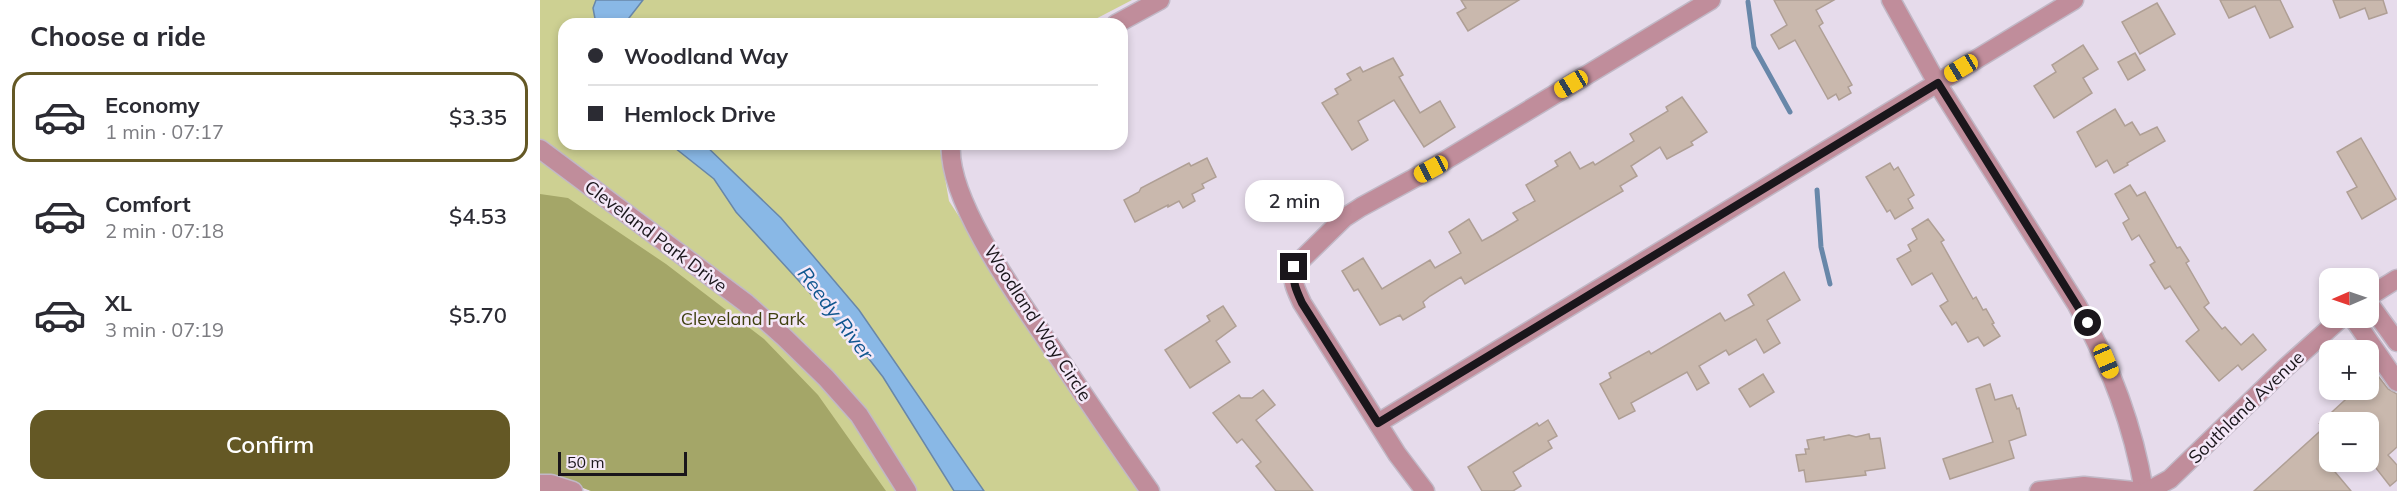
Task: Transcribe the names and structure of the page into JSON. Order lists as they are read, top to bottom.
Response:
{
  "streets": {
    "street": ["Cleveland Park Drive", "Woodland Way Circle", "Southland Avenue"]
  },
  "water": ["Reedy River"],
  "parks": ["Cleveland Park"],
  "scale_bar": "50 m",
  "north": "left",
  "page": {
    "heading": "Choose a ride",
    "banner": ["Woodland Way", "Hemlock Drive"],
    "list": [
      {
        "name": "Economy",
        "note": "1 min · 07:17",
        "value": "$3.35"
      },
      {
        "name": "Comfort",
        "note": "2 min · 07:18",
        "value": "$4.53"
      },
      {
        "name": "XL",
        "note": "3 min · 07:19",
        "value": "$5.70"
      }
    ],
    "bubble": "2 min",
    "map_buttons": ["+", "−"],
    "buttons": "Confirm",
    "scale": "50 m"
  }
}
